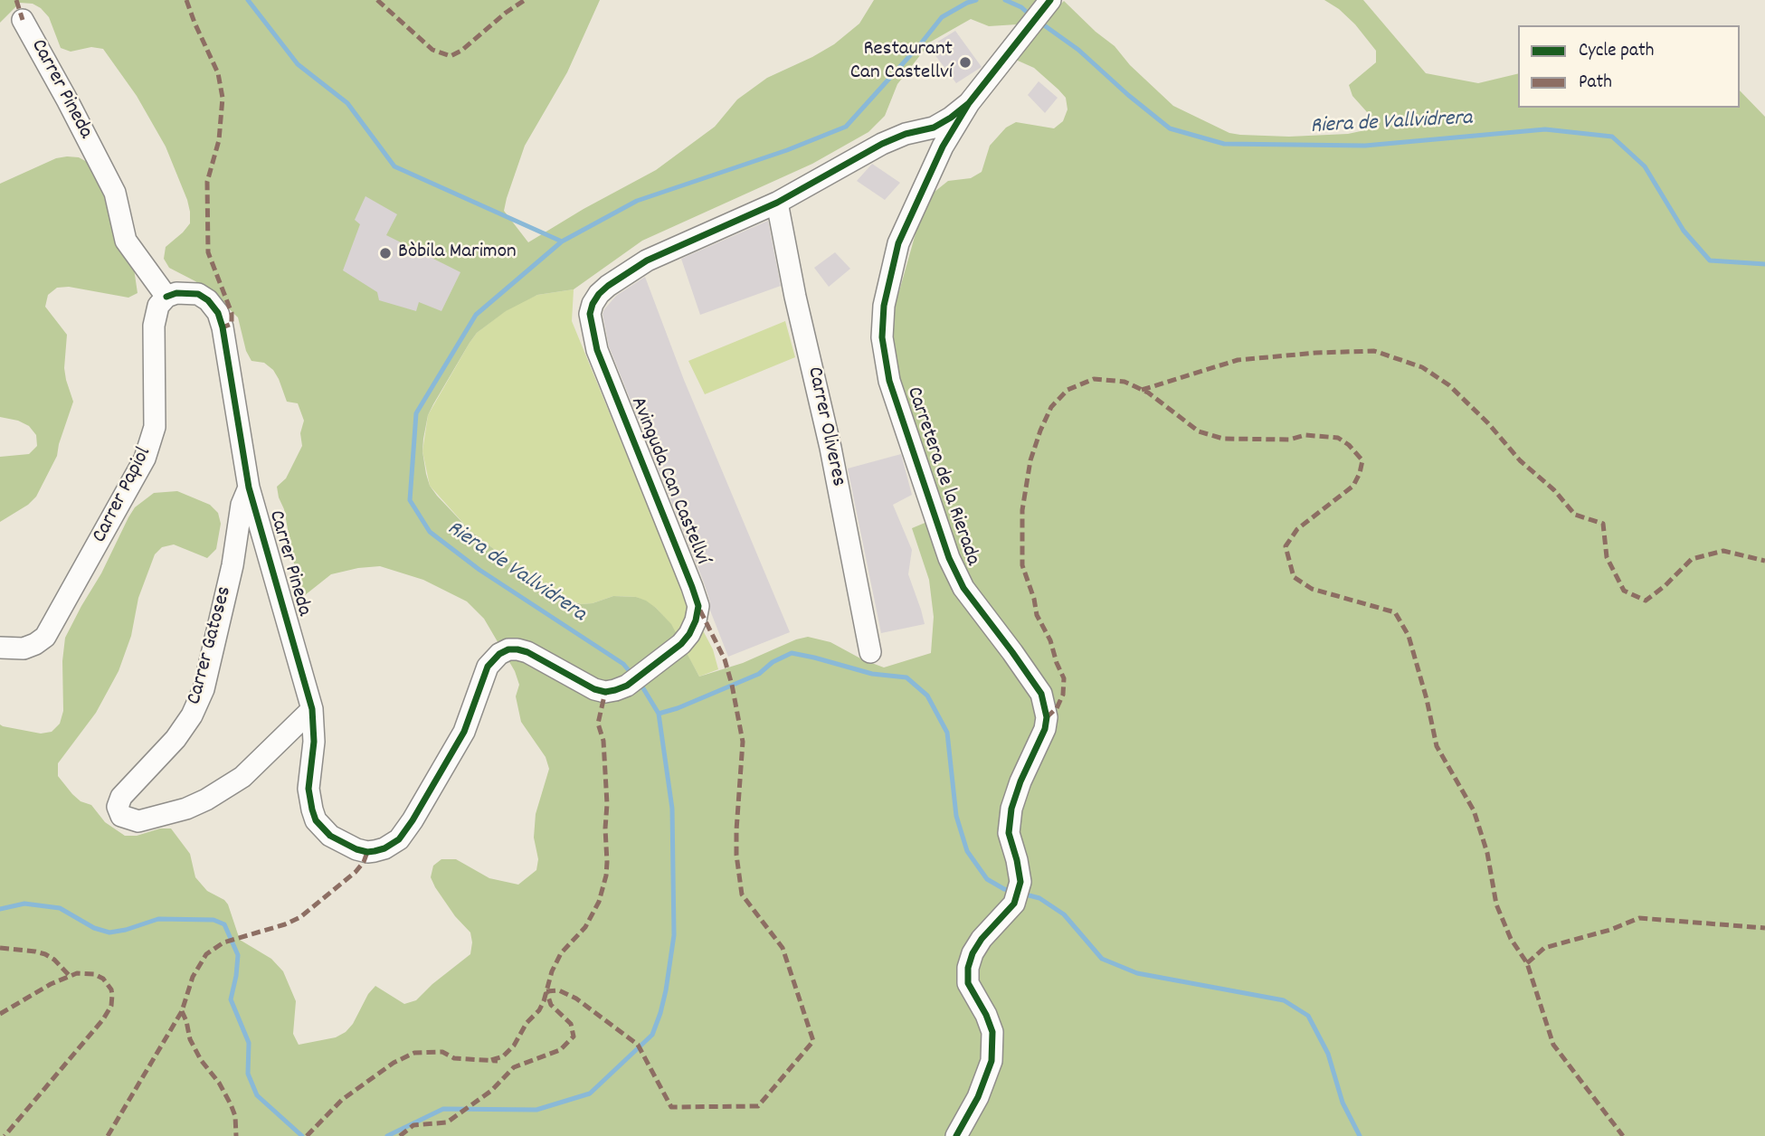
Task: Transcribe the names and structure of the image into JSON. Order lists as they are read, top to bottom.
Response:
{
  "streets": {
    "street": [
      "Carrer Pineda",
      "Carrer Oliveres",
      "Carretera de la Rierada",
      "Avinguda Can Castellví",
      "Carrer Papiol",
      "Carrer Gatoses"
    ]
  },
  "crossings": [
    ["Carrer Pineda", "Avinguda Can Castellví"],
    ["Carrer Pineda", "Carrer Papiol"],
    ["Carrer Pineda", "Carrer Gatoses"],
    ["Carrer Oliveres", "Avinguda Can Castellví"],
    ["Carretera de la Rierada", "Avinguda Can Castellví"]
  ],
  "water": ["Riera de Vallvidrera"],
  "places": ["Restaurant Can Castellví", "Bòbila Marimon"],
  "legend": ["Cycle path", "Path"]
}
